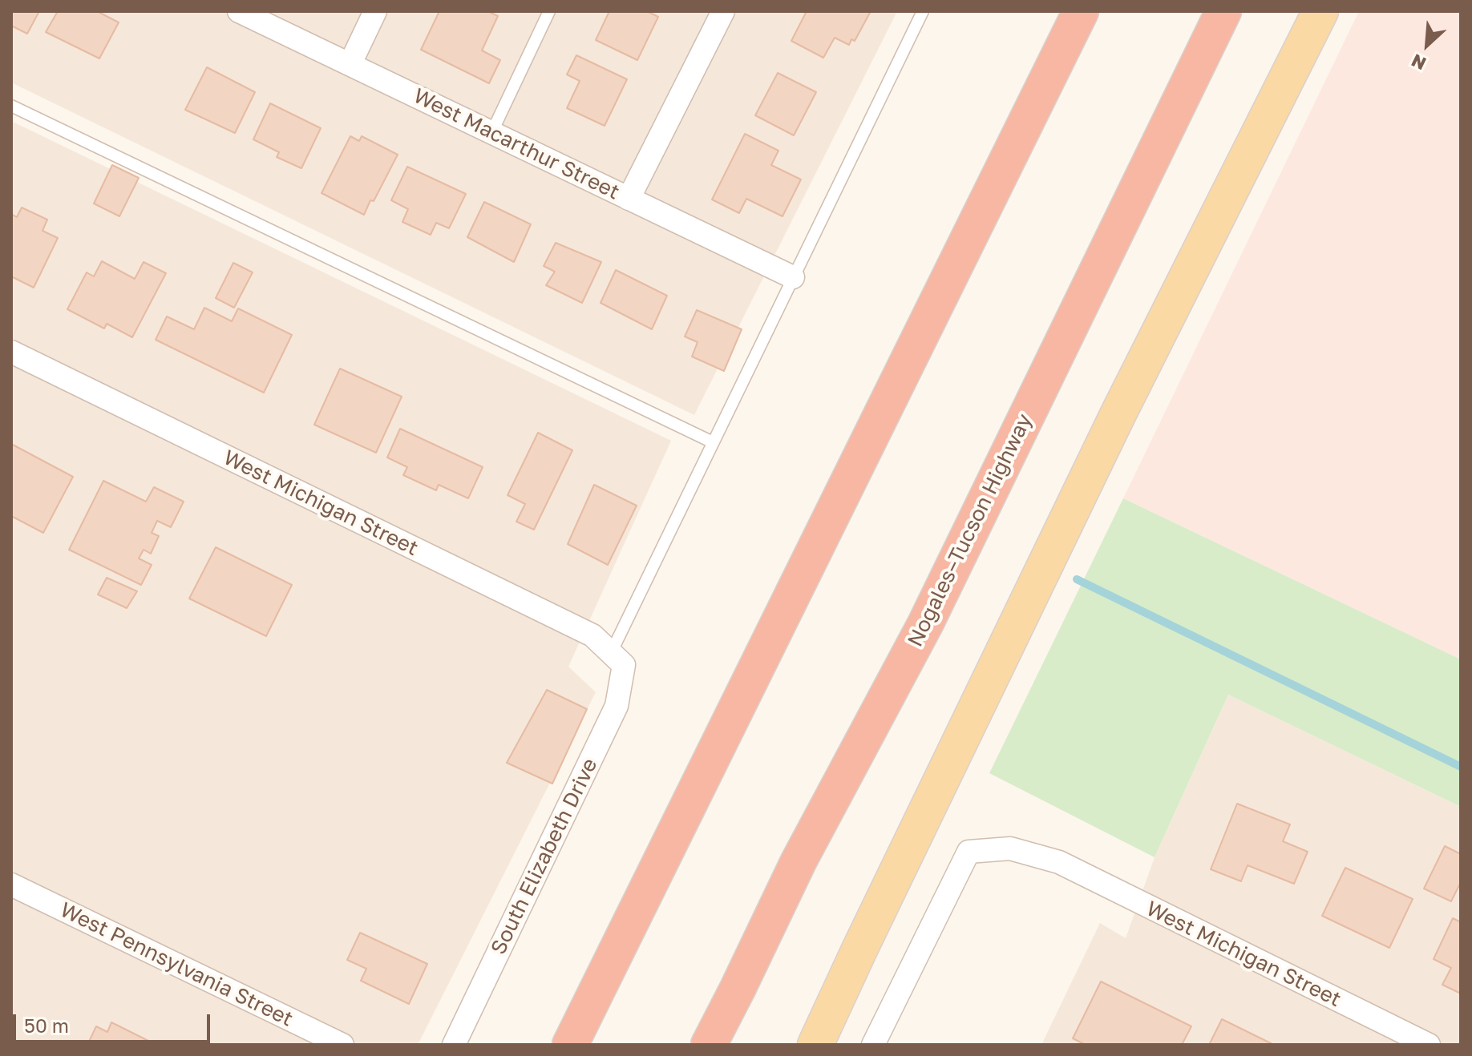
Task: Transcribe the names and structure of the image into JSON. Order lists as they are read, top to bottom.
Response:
{
  "streets": {
    "highway": ["Nogales–Tucson Highway"],
    "street": [
      "West Macarthur Street",
      "West Michigan Street",
      "South Elizabeth Drive",
      "West Pennsylvania Street"
    ]
  },
  "crossings": [
    ["West Michigan Street", "South Elizabeth Drive"]
  ],
  "scale_bar": "50 m",
  "north": "bottom left"
}
